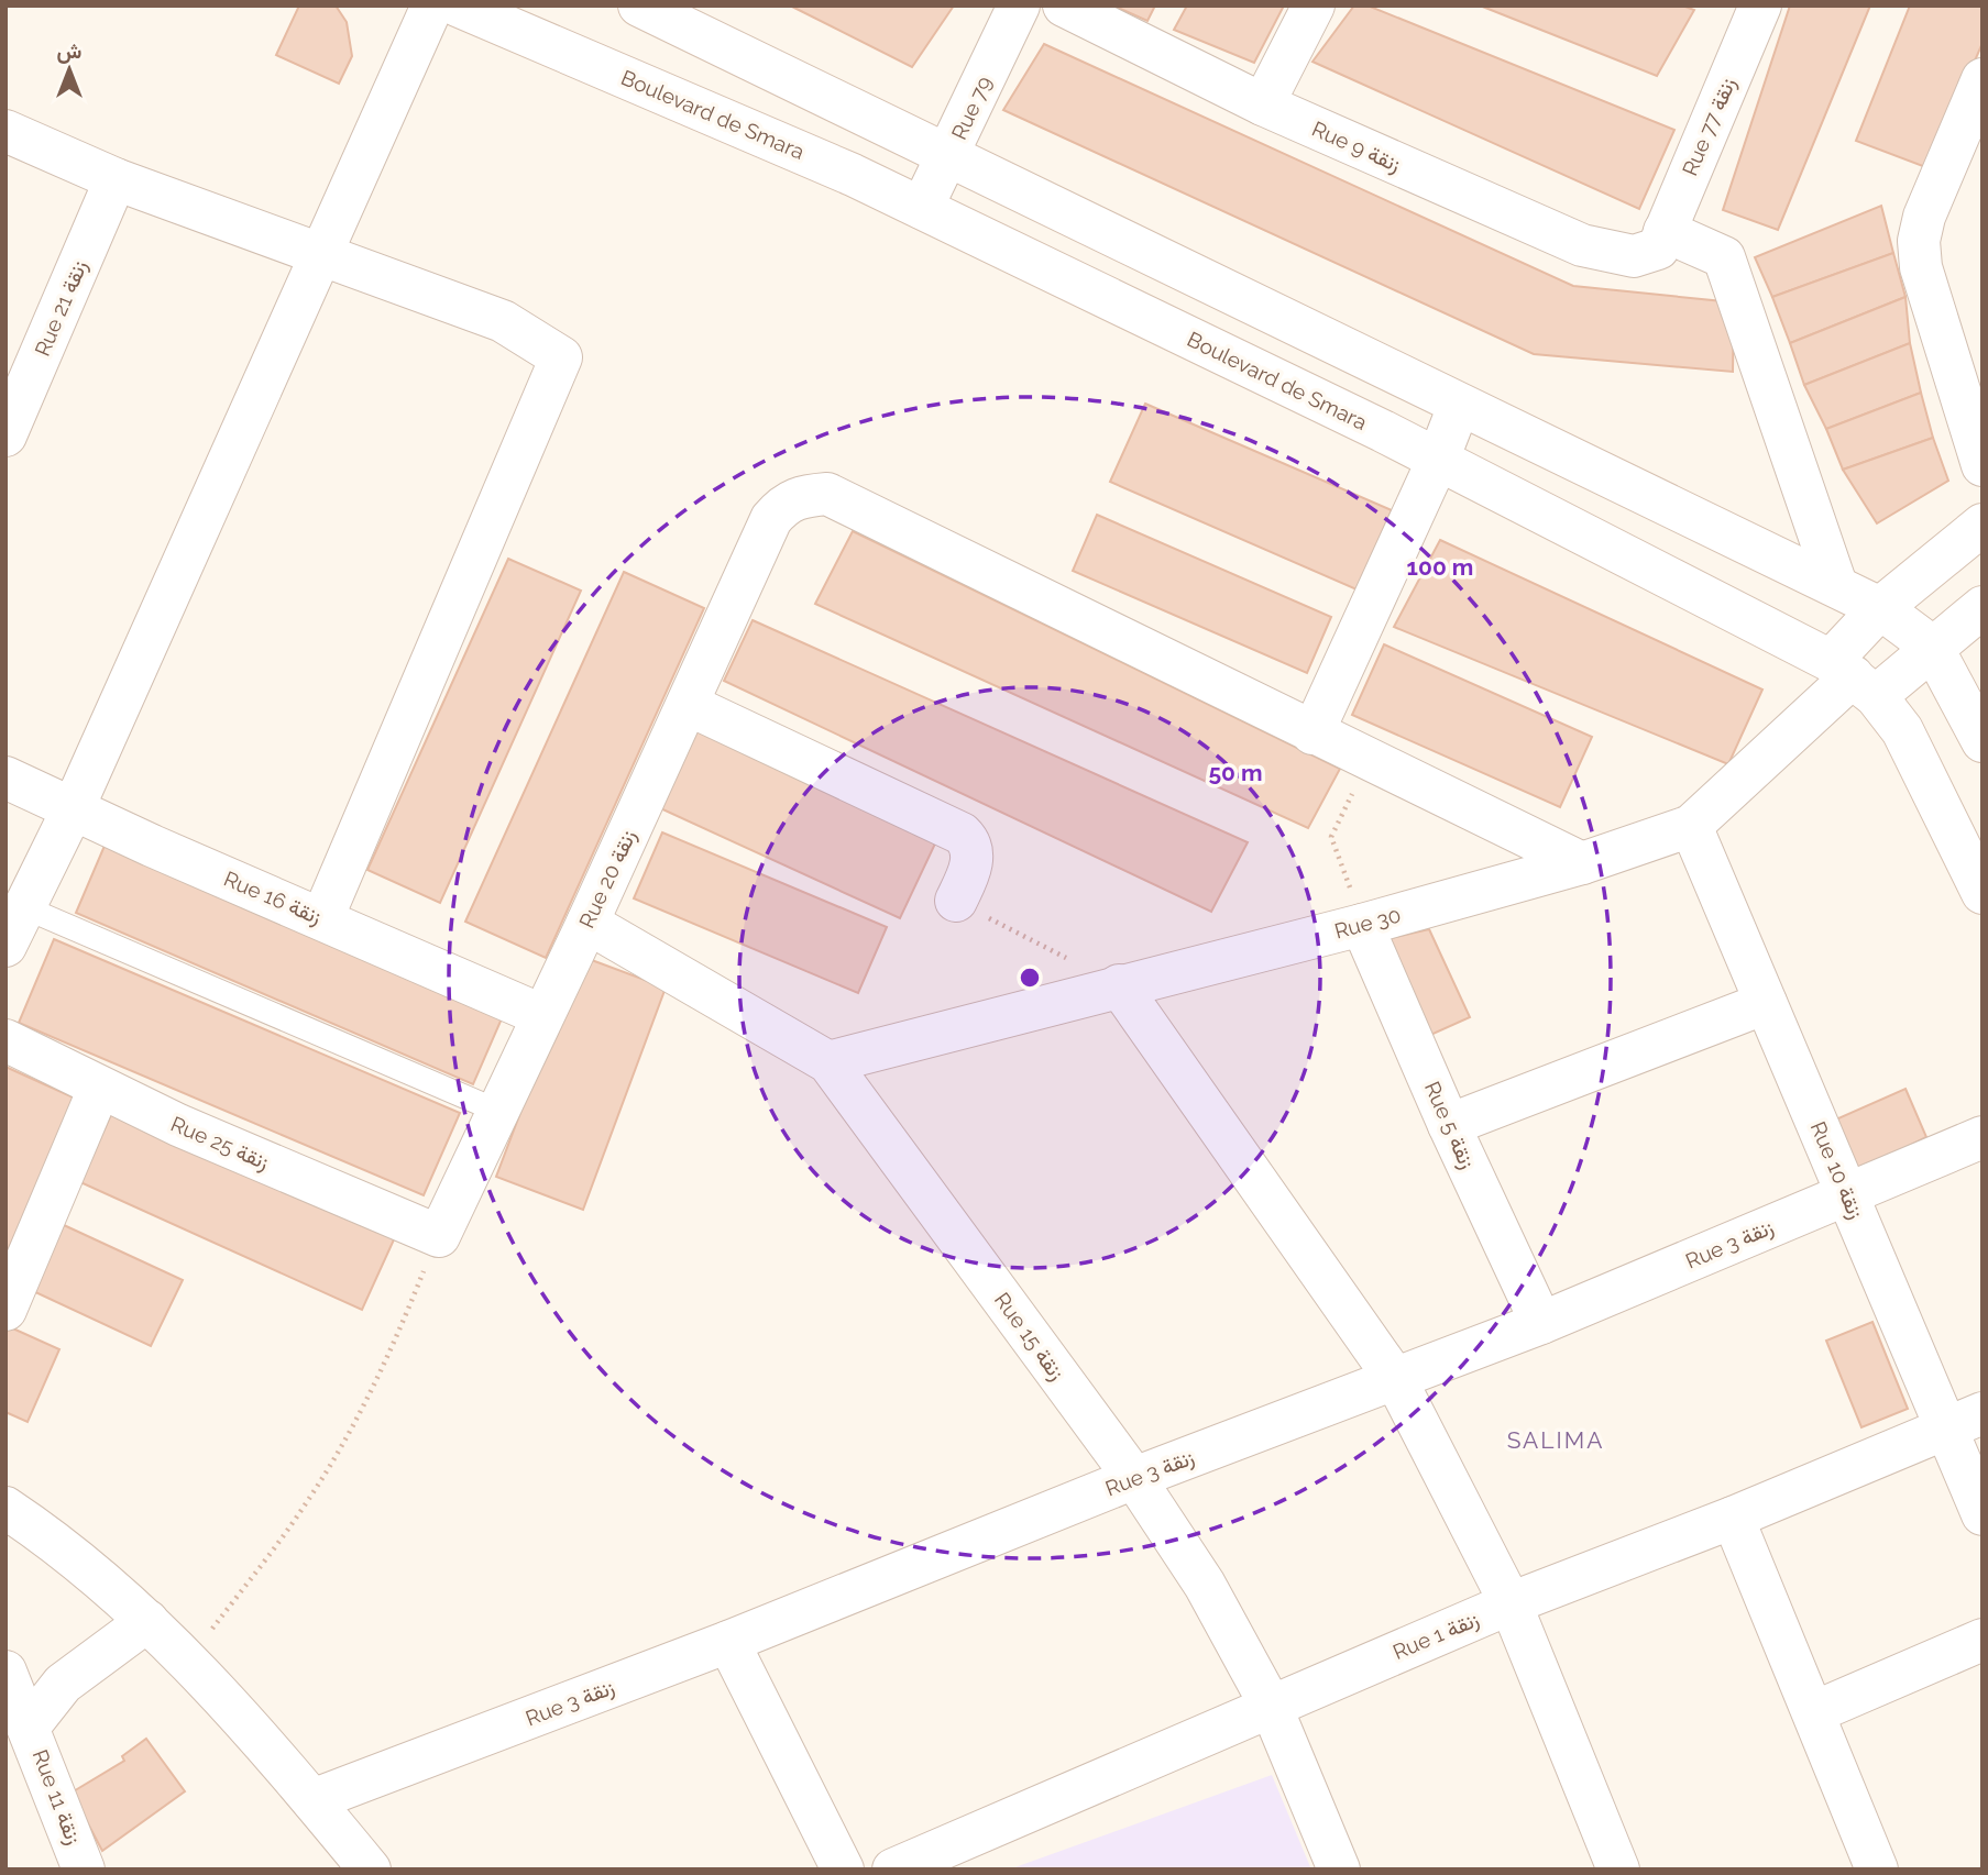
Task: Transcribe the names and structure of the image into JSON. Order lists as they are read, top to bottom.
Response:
{
  "streets": {
    "street": [
      "Rue 79",
      "Boulevard de Smara",
      "Rue 77 زنقة",
      "Rue 9 زنقة",
      "Rue 21 زنقة",
      "Rue 20 زنقة",
      "Rue 16 زنقة",
      "Rue 30",
      "Rue 5 زنقة",
      "Rue 25 زنقة",
      "Rue 10 زنقة",
      "Rue 3 زنقة",
      "Rue 15 زنقة",
      "Rue 1 زنقة",
      "Rue 11 زنقة"
    ]
  },
  "crossings": [
    ["Rue 79", "Boulevard de Smara"],
    ["Boulevard de Smara", "Rue 30"],
    ["Rue 77 زنقة", "Rue 9 زنقة"],
    ["Rue 20 زنقة", "Rue 16 زنقة"],
    ["Rue 20 زنقة", "Rue 25 زنقة"],
    ["Rue 20 زنقة", "Rue 15 زنقة"],
    ["Rue 30", "Rue 5 زنقة"],
    ["Rue 30", "Rue 10 زنقة"],
    ["Rue 30", "Rue 15 زنقة"],
    ["Rue 5 زنقة", "Rue 3 زنقة"],
    ["Rue 10 زنقة", "Rue 3 زنقة"],
    ["Rue 10 زنقة", "Rue 1 زنقة"],
    ["Rue 3 زنقة", "Rue 15 زنقة"],
    ["Rue 15 زنقة", "Rue 1 زنقة"]
  ],
  "districts": ["SALIMA"],
  "north": "top",
  "rings": ["100 m", "50 m"]
}
